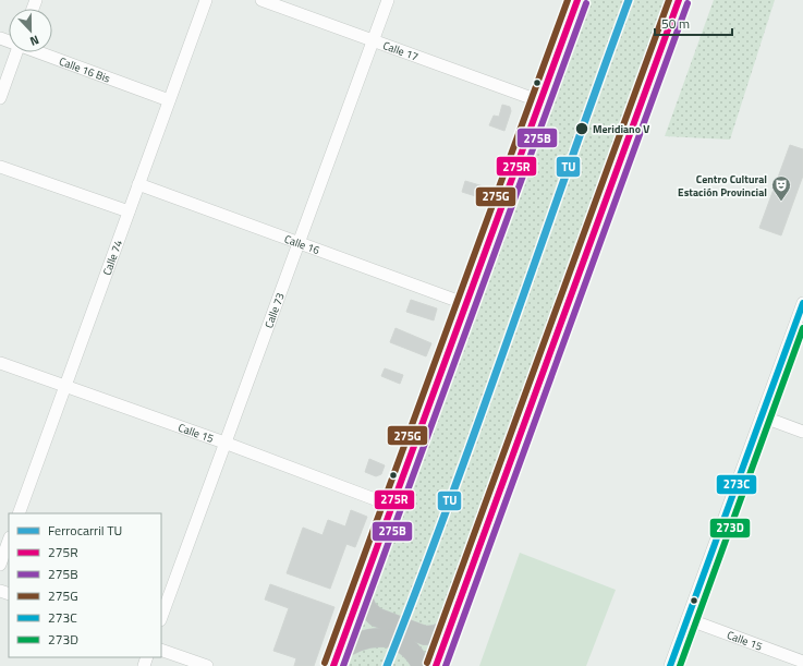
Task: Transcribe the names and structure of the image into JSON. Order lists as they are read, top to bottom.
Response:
{
  "streets": {
    "street": [
      "Calle 17",
      "Calle 16 Bis",
      "Calle 16",
      "Calle 74",
      "Calle 73",
      "Calle 15"
    ]
  },
  "crossings": [
    ["Calle 17", "Calle 73"],
    ["Calle 16 Bis", "Calle 74"],
    ["Calle 16", "Calle 74"],
    ["Calle 16", "Calle 73"],
    ["Calle 74", "Calle 15"],
    ["Calle 73", "Calle 15"]
  ],
  "places": {
    "other": ["Meridiano V"],
    "theatre": ["Centro Cultural Estación Provincial"]
  },
  "lines": [
    "rail line TU",
    "transit line 275R",
    "transit line 275G",
    "transit line 275B",
    "transit line 273C",
    "transit line 273D"
  ],
  "legend": [
    "Ferrocarril TU",
    "275R",
    "275B",
    "275G",
    "273C",
    "273D"
  ],
  "scale_bar": "50 m",
  "north": "bottom"
}
